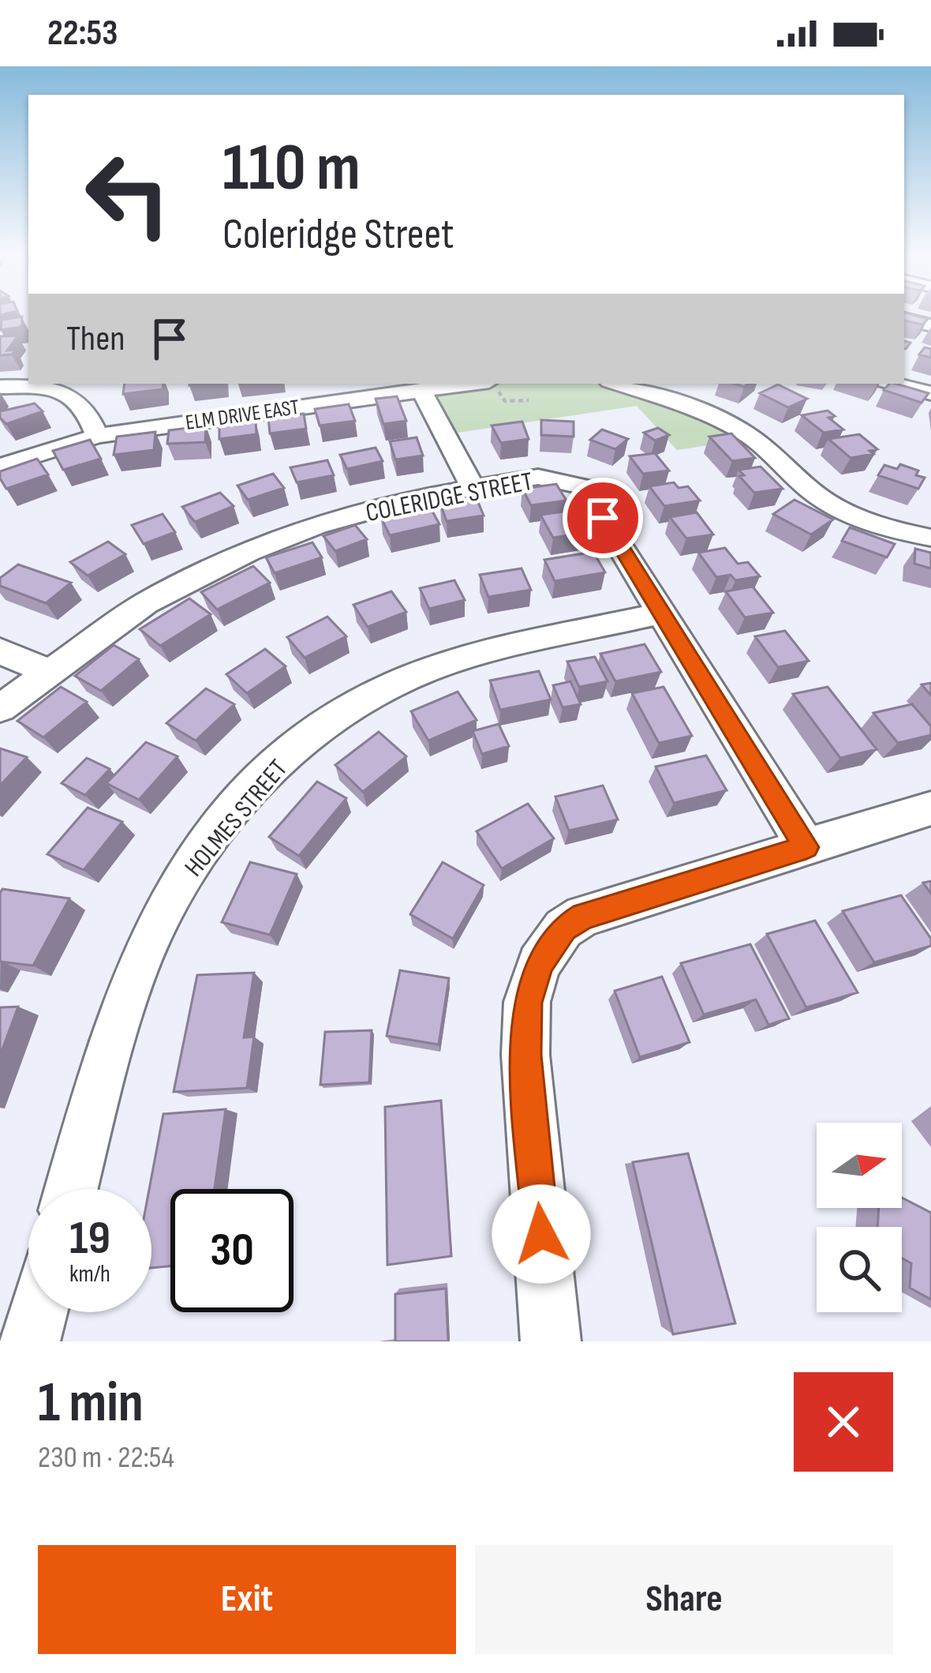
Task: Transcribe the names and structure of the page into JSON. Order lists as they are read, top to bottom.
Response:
{
  "streets": {
    "street": ["ELM DRIVE EAST", "COLERIDGE STREET", "HOLMES STREET"]
  },
  "crossings": [
    ["COLERIDGE STREET", "HOLMES STREET"]
  ],
  "north": "right",
  "page": {
    "status": "22:53",
    "turn": ["110 m", "Coleridge Street"],
    "then": "Then",
    "speed": "19 km/h",
    "limit": "30",
    "heading": ["1 min", "230 m · 22:54"],
    "buttons": ["Exit", "Share"]
  }
}
